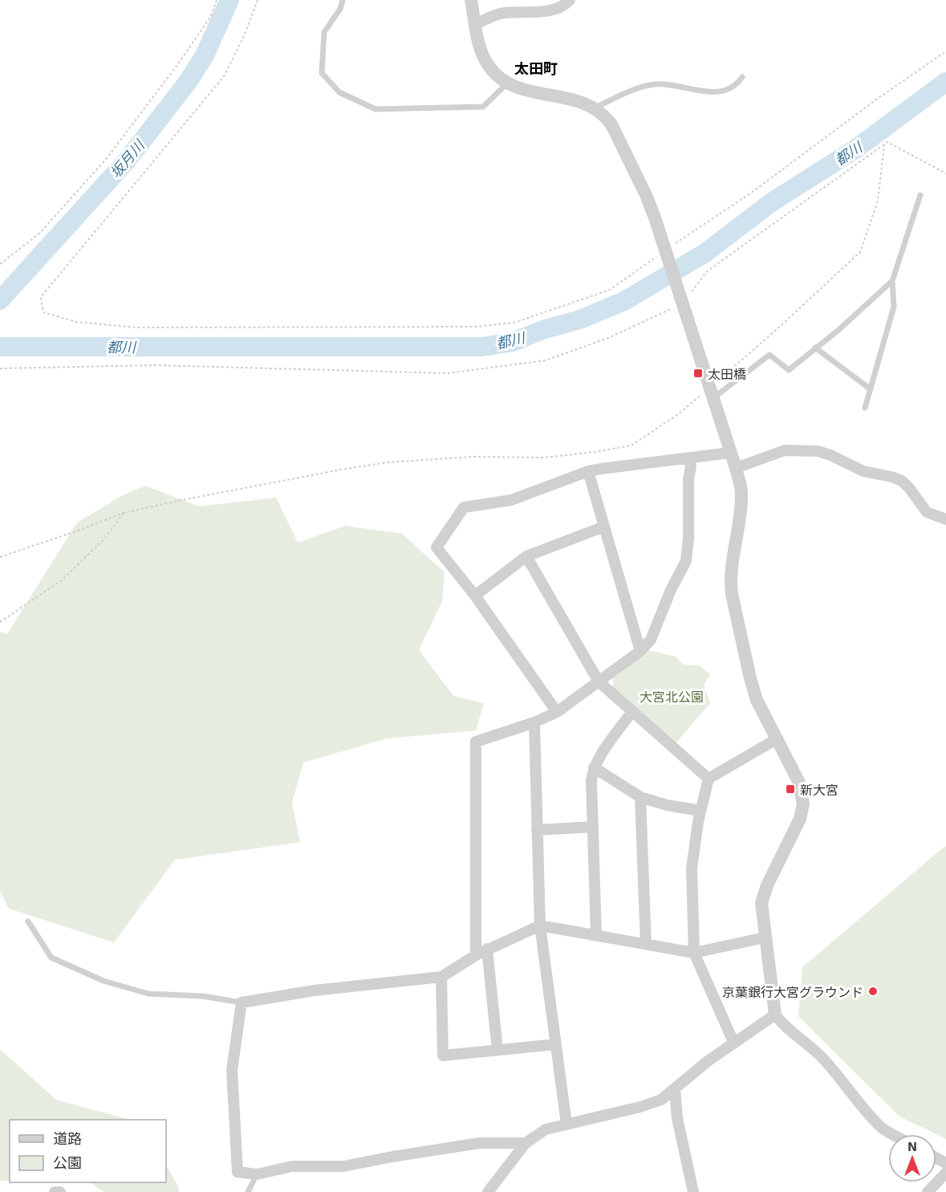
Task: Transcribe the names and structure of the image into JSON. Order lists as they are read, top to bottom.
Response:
{
  "districts": ["太田町"],
  "water": ["都川", "坂月川"],
  "parks": ["大宮北公園"],
  "places": {
    "transit": ["太田橋", "新大宮"],
    "other": ["京葉銀行大宮グラウンド"]
  },
  "legend": ["道路", "公園"],
  "north": "top"
}
